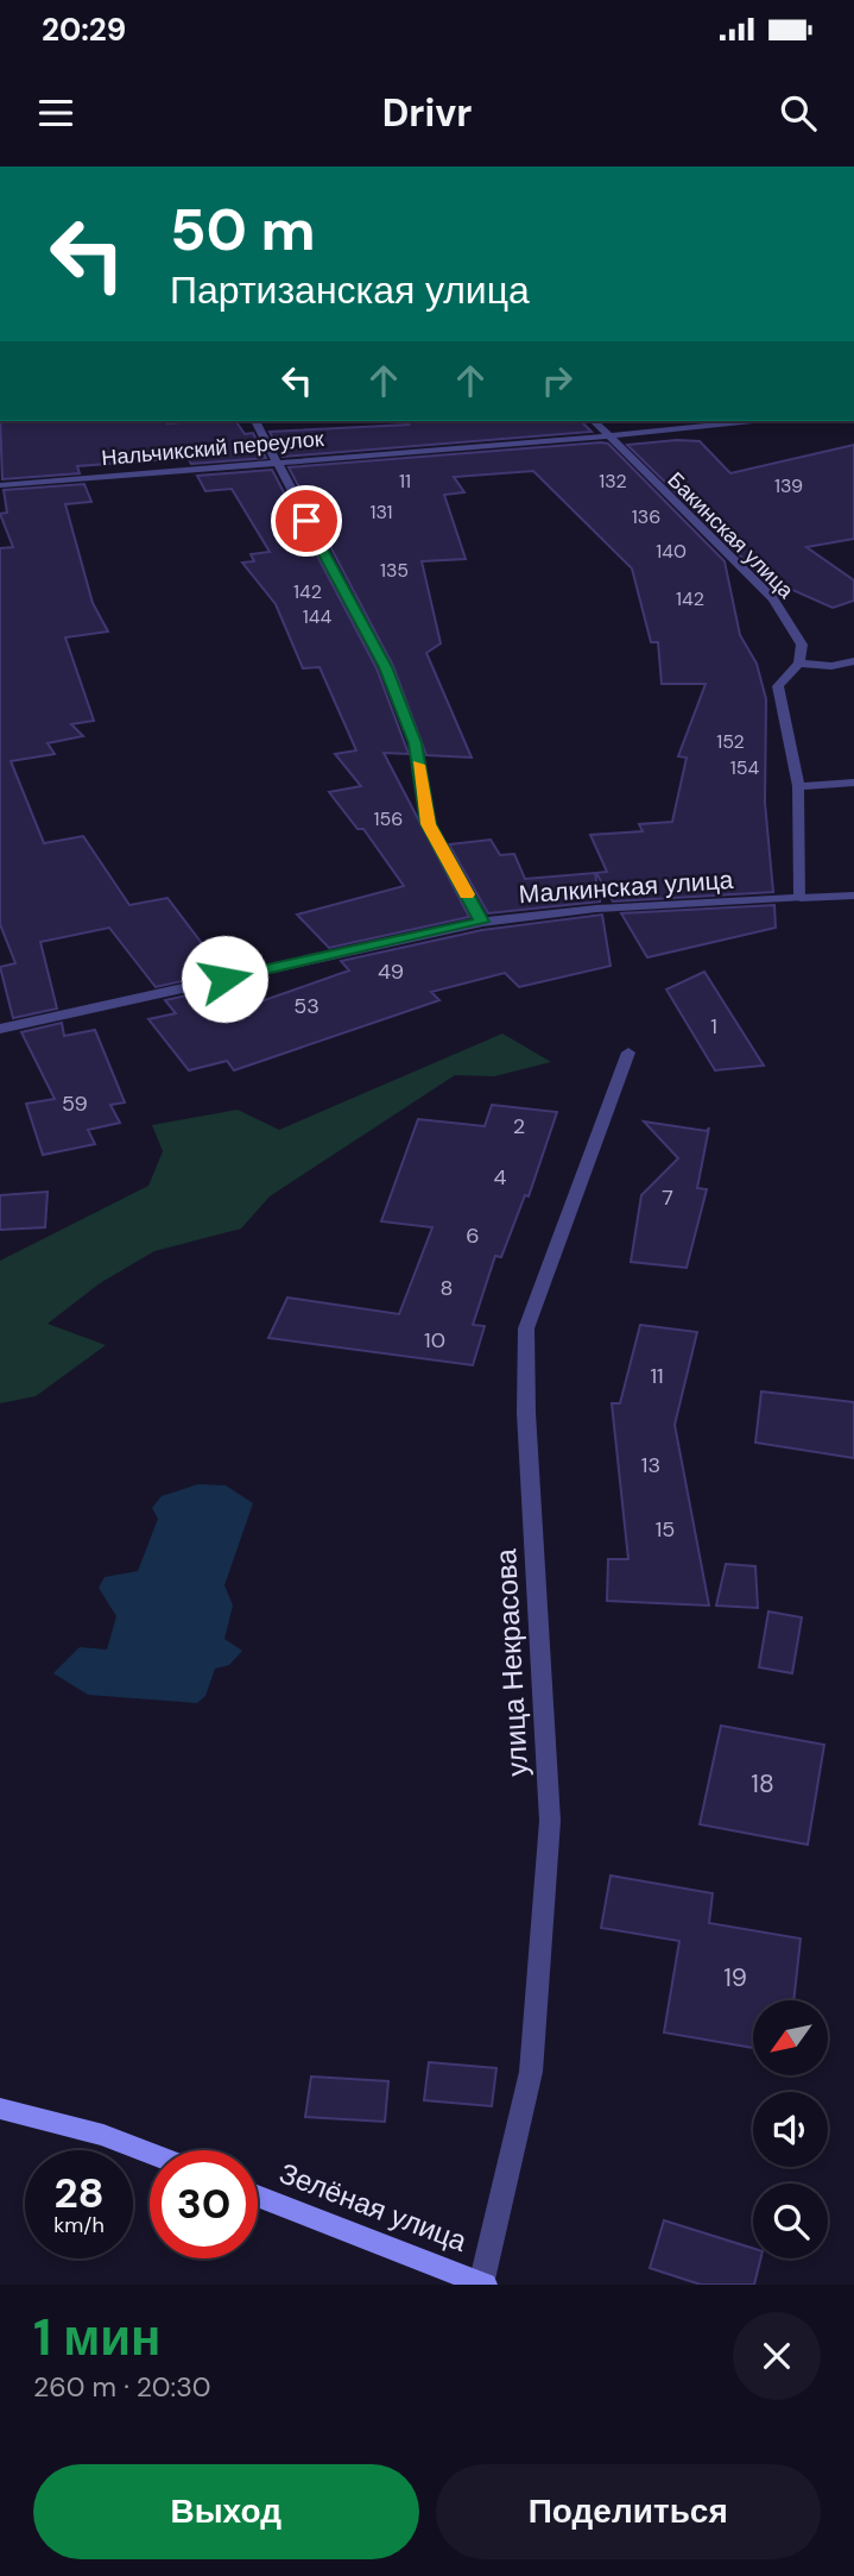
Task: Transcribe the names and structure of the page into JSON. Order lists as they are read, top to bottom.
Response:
{
  "streets": {
    "street": [
      "Нальчикский переулок",
      "Бакинская улица",
      "Малкинская улица",
      "улица Некрасова",
      "Зелёная улица"
    ]
  },
  "crossings": [
    ["Нальчикский переулок", "Бакинская улица"],
    ["улица Некрасова", "Зелёная улица"]
  ],
  "house_numbers": [
    "11",
    "132",
    "139",
    "131",
    "136",
    "140",
    "135",
    "142",
    "142",
    "144",
    "152",
    "154",
    "156",
    "49",
    "53",
    "1",
    "59",
    "2",
    "4",
    "7",
    "6",
    "8",
    "10",
    "11",
    "13",
    "15",
    "18",
    "19"
  ],
  "north": "bottom left",
  "page": {
    "status": "20:29",
    "header": "Drivr",
    "turn": ["50 m", "Партизанская улица"],
    "speed": "28 km/h",
    "limit": "30",
    "heading": ["1 мин", "260 m · 20:30"],
    "buttons": ["Выход", "Поделиться"]
  }
}
